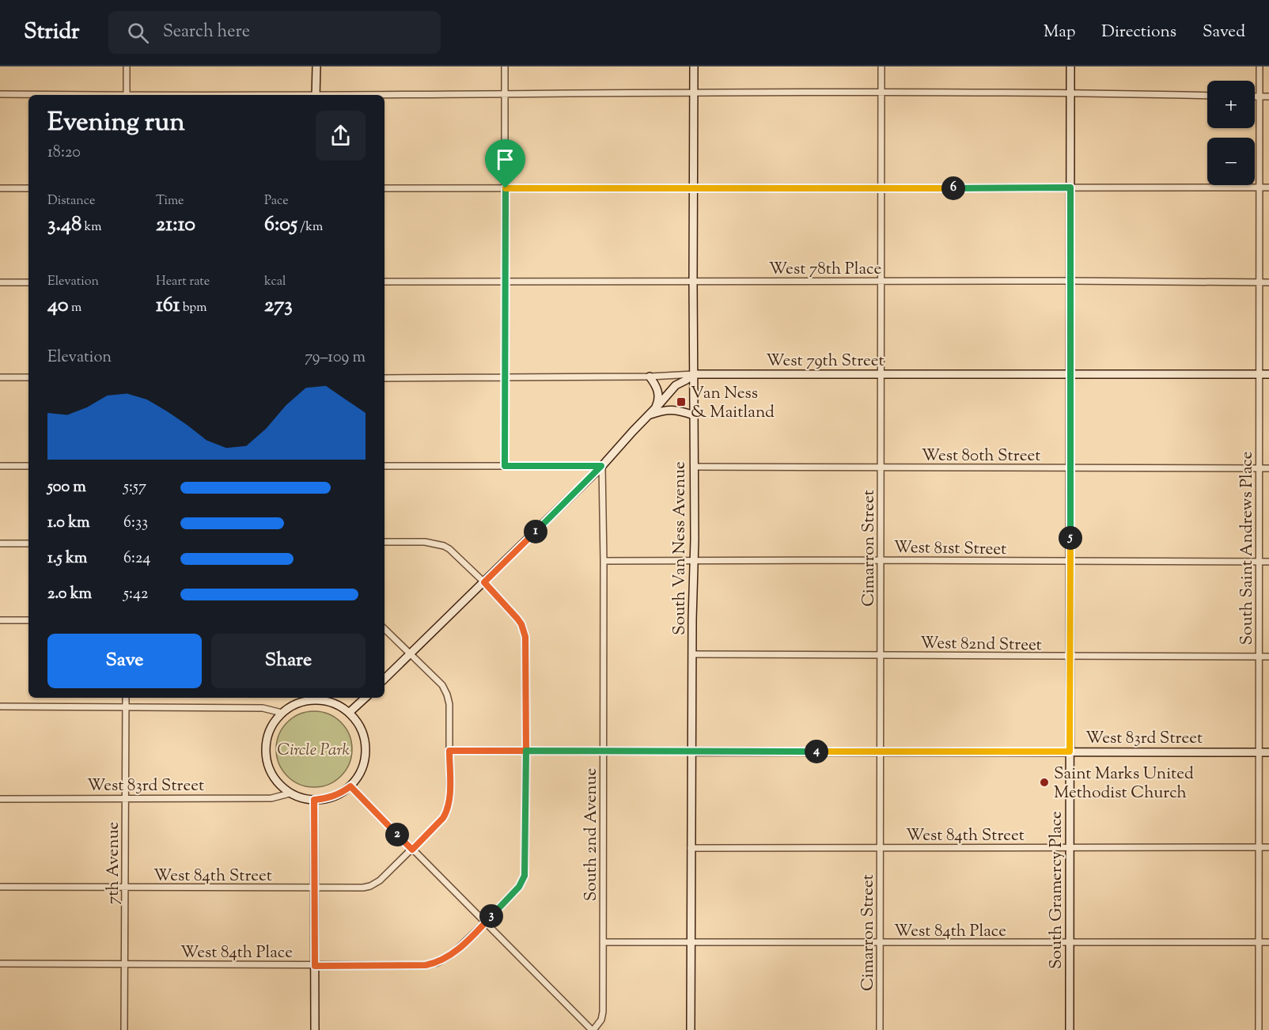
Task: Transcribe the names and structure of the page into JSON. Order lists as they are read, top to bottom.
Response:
{
  "streets": {
    "street": [
      "West 78th Place",
      "West 79th Street",
      "West 80th Street",
      "West 81st Street",
      "South Van Ness Avenue",
      "Cimarron Street",
      "South Saint Andrews Place",
      "West 82nd Street",
      "West 83rd Street",
      "South 2nd Avenue",
      "West 84th Street",
      "7th Avenue",
      "South Gramercy Place",
      "West 84th Place"
    ]
  },
  "crossings": [
    ["West 78th Place", "South Van Ness Avenue"],
    ["West 78th Place", "Cimarron Street"],
    ["West 78th Place", "South Saint Andrews Place"],
    ["West 78th Place", "South Gramercy Place"],
    ["West 79th Street", "South Van Ness Avenue"],
    ["West 79th Street", "Cimarron Street"],
    ["West 79th Street", "South Saint Andrews Place"],
    ["West 79th Street", "South Gramercy Place"],
    ["West 80th Street", "South Van Ness Avenue"],
    ["West 80th Street", "Cimarron Street"],
    ["West 80th Street", "South Saint Andrews Place"],
    ["West 80th Street", "South Gramercy Place"],
    ["West 81st Street", "South Van Ness Avenue"],
    ["West 81st Street", "Cimarron Street"],
    ["West 81st Street", "South Saint Andrews Place"],
    ["West 81st Street", "South 2nd Avenue"],
    ["West 81st Street", "South Gramercy Place"],
    ["South Van Ness Avenue", "West 82nd Street"],
    ["South Van Ness Avenue", "West 83rd Street"],
    ["South Van Ness Avenue", "West 84th Street"],
    ["South Van Ness Avenue", "West 84th Place"],
    ["Cimarron Street", "West 82nd Street"],
    ["Cimarron Street", "West 83rd Street"],
    ["Cimarron Street", "West 84th Street"],
    ["Cimarron Street", "West 84th Place"],
    ["South Saint Andrews Place", "West 82nd Street"],
    ["South Saint Andrews Place", "West 83rd Street"],
    ["South Saint Andrews Place", "West 84th Street"],
    ["South Saint Andrews Place", "West 84th Place"],
    ["West 82nd Street", "South Gramercy Place"],
    ["West 83rd Street", "South 2nd Avenue"],
    ["West 83rd Street", "West 84th Street"],
    ["West 83rd Street", "7th Avenue"],
    ["West 83rd Street", "South Gramercy Place"],
    ["West 83rd Street", "West 84th Place"],
    ["South 2nd Avenue", "West 84th Place"],
    ["West 84th Street", "7th Avenue"],
    ["West 84th Street", "South Gramercy Place"],
    ["7th Avenue", "West 84th Place"],
    ["South Gramercy Place", "West 84th Place"]
  ],
  "parks": ["Circle Park"],
  "places": {
    "transit": ["Van Ness & Maitland"],
    "other": ["Saint Marks United Methodist Church"]
  },
  "page": {
    "header": "Stridr",
    "search": "Search here",
    "nav": ["Map", "Directions", "Saved"],
    "map_buttons": ["+", "−"],
    "heading": ["Evening run", "18:20"],
    "stats": [
      ["Distance", "3.48 km"],
      ["Time", "21:10"],
      ["Pace", "6:05 /km"],
      ["Elevation", "40 m"],
      ["Heart rate", "161 bpm"],
      ["kcal", "273"]
    ],
    "pins": [
      "6",
      "1",
      "5",
      "4",
      "2",
      "3"
    ],
    "chart": ["Elevation", "79–109 m"],
    "list": [
      {
        "name": "500 m",
        "note": "5:57"
      },
      {
        "name": "1.0 km",
        "note": "6:33"
      },
      {
        "name": "1.5 km",
        "note": "6:24"
      },
      {
        "name": "2.0 km",
        "note": "5:42"
      }
    ],
    "buttons": ["Save", "Share"]
  }
}
